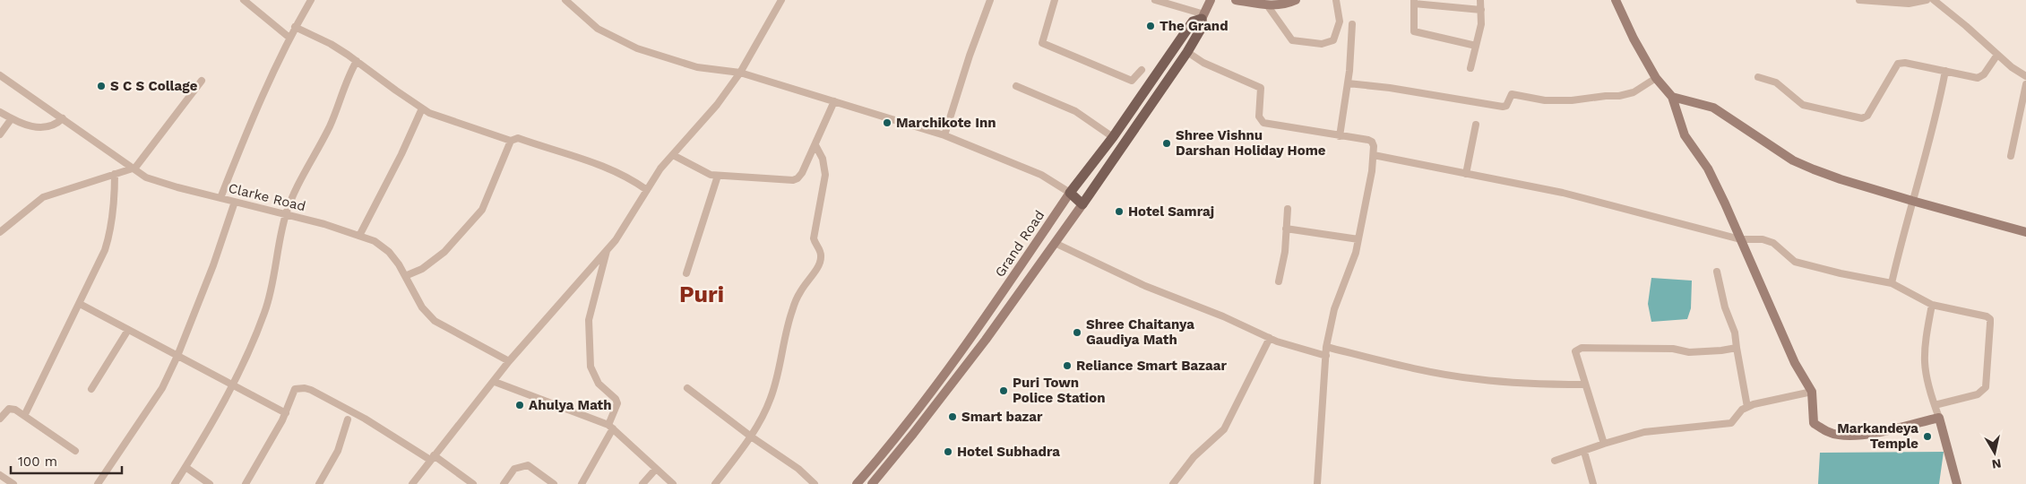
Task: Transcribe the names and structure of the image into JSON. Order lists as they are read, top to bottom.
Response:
{
  "streets": {
    "main road": ["Grand Road"],
    "street": ["Clarke Road"]
  },
  "districts": ["Puri"],
  "places": [
    "The Grand",
    "S C S Collage",
    "Marchikote Inn",
    "Shree Vishnu Darshan Holiday Home",
    "Hotel Samraj",
    "Shree Chaitanya Gaudiya Math",
    "Reliance Smart Bazaar",
    "Puri Town Police Station",
    "Ahulya Math",
    "Smart bazar",
    "Markandeya Temple",
    "Hotel Subhadra"
  ],
  "scale_bar": "100 m",
  "north": "bottom"
}
